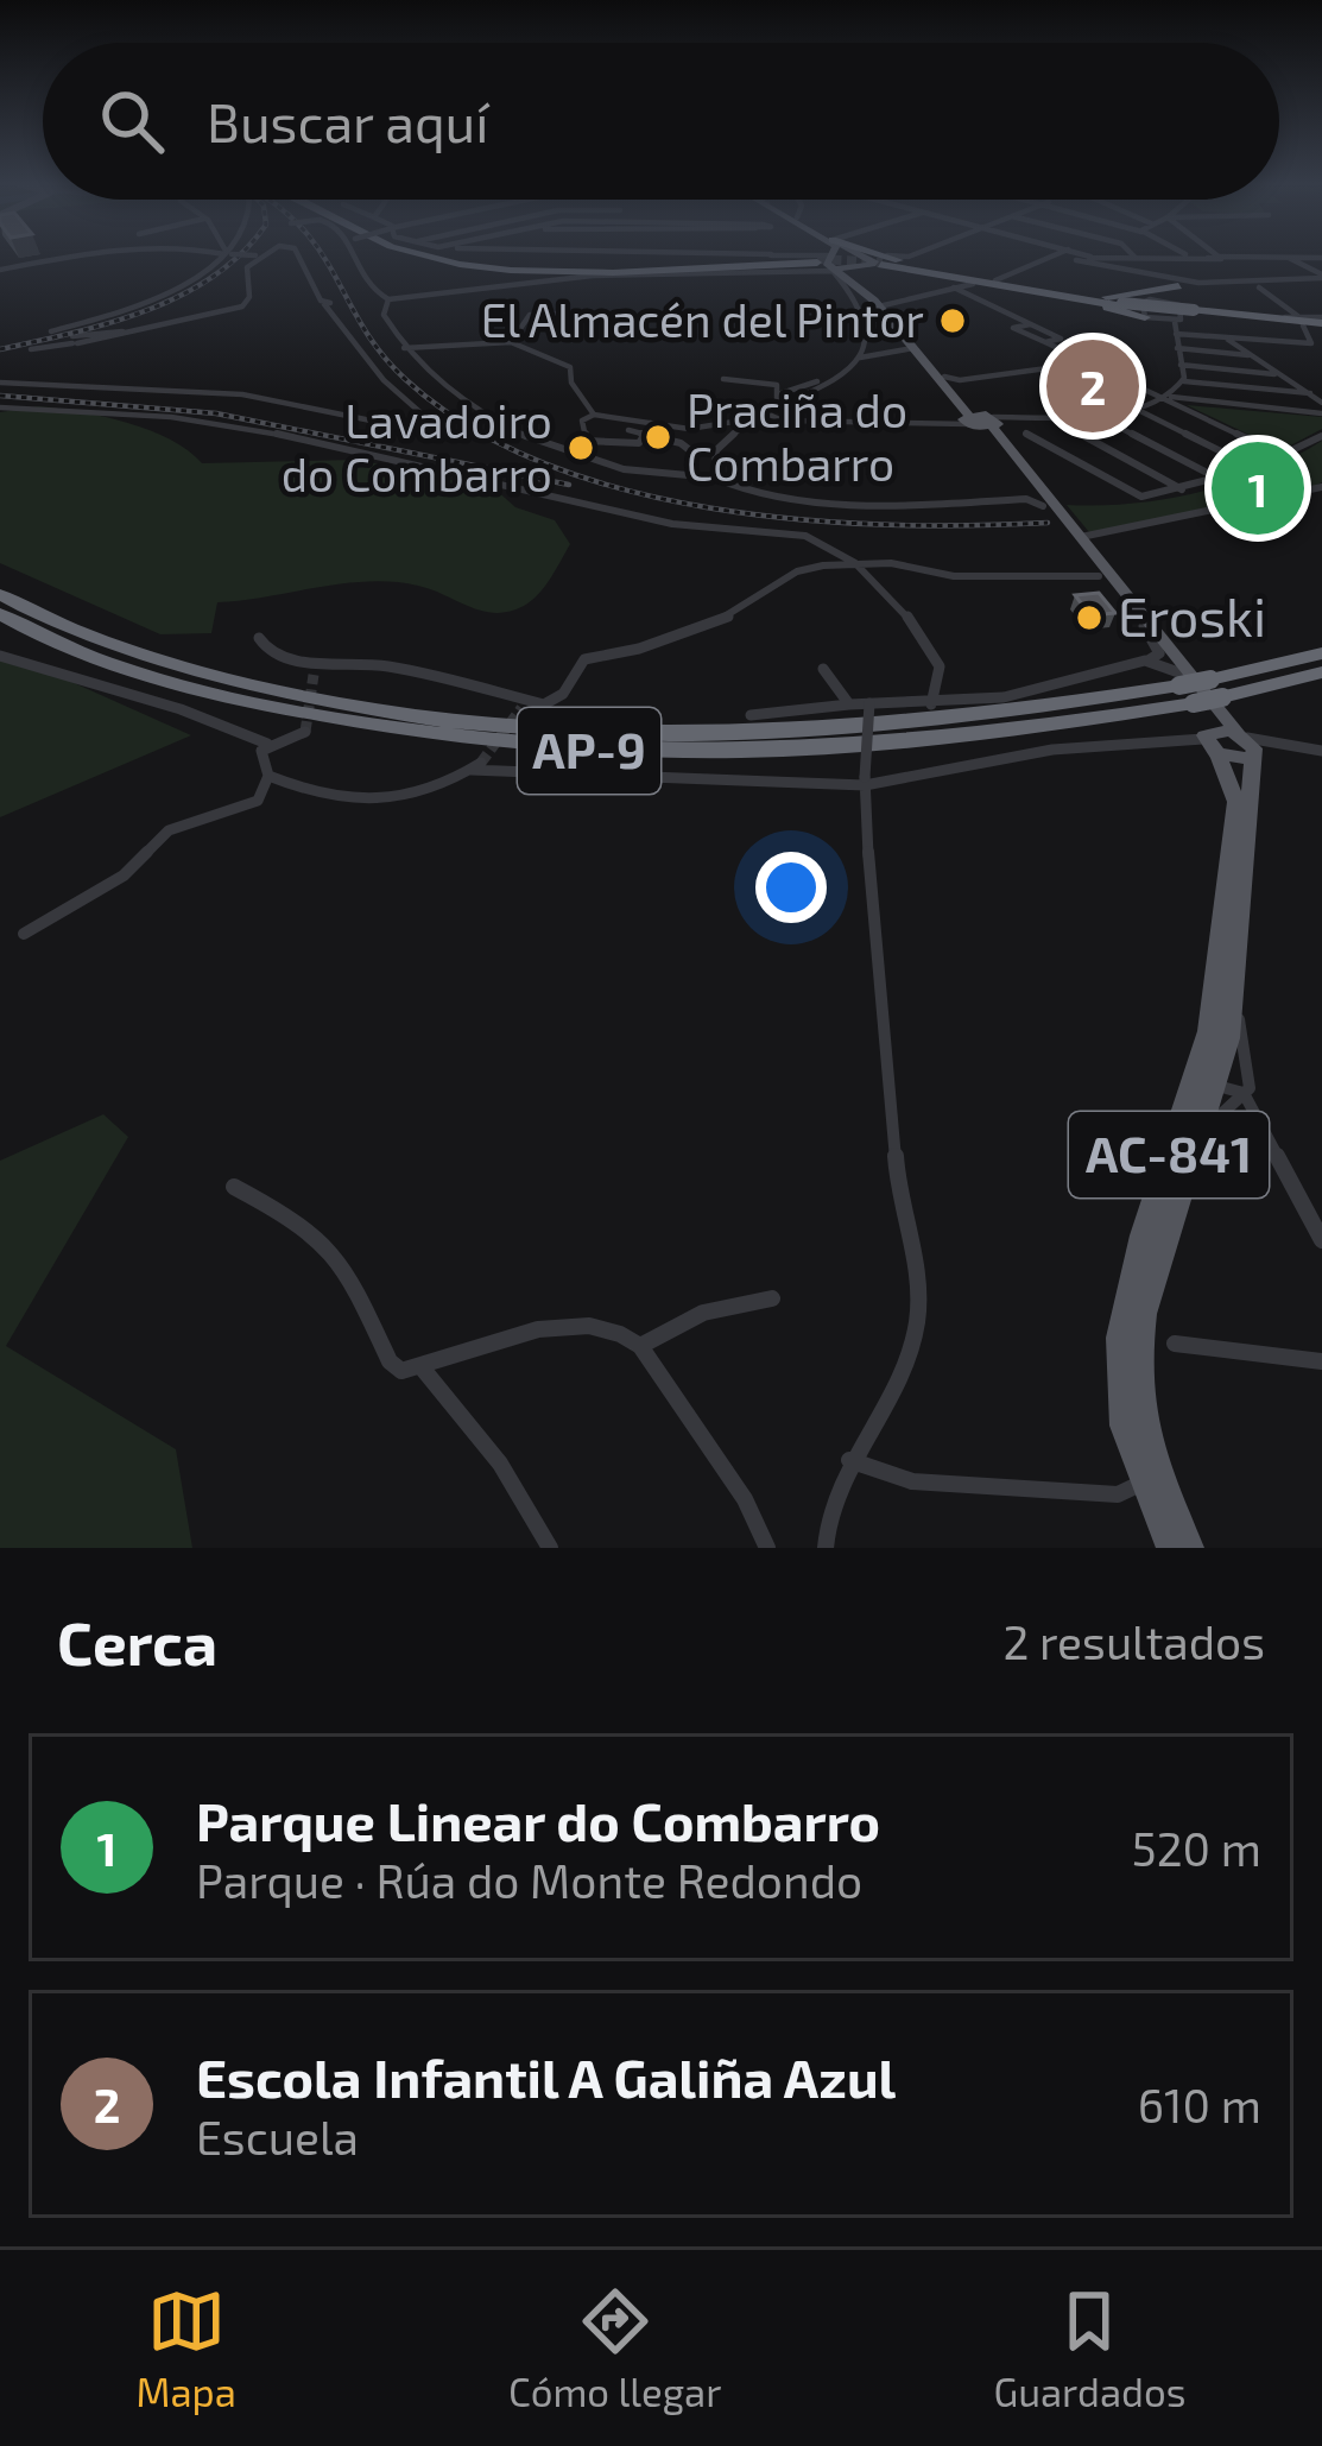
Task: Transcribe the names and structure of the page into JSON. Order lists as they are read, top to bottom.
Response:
{
  "streets": {
    "highway": ["AP-9"],
    "main road": ["AC-841"]
  },
  "crossings": [
    ["AP-9", "AC-841"]
  ],
  "places": [
    "El Almacén del Pintor",
    "Praciña do Combarro",
    "Lavadoiro do Combarro",
    "Eroski"
  ],
  "page": {
    "search": "Buscar aquí",
    "pins": ["2", "1"],
    "heading": ["Cerca", "2 resultados"],
    "list": [
      {
        "mark": "1",
        "name": "Parque Linear do Combarro",
        "note": "Parque · Rúa do Monte Redondo",
        "value": "520 m"
      },
      {
        "mark": "2",
        "name": "Escola Infantil A Galiña Azul",
        "note": "Escuela",
        "value": "610 m"
      }
    ],
    "nav": ["Mapa", "Cómo llegar", "Guardados"]
  }
}
